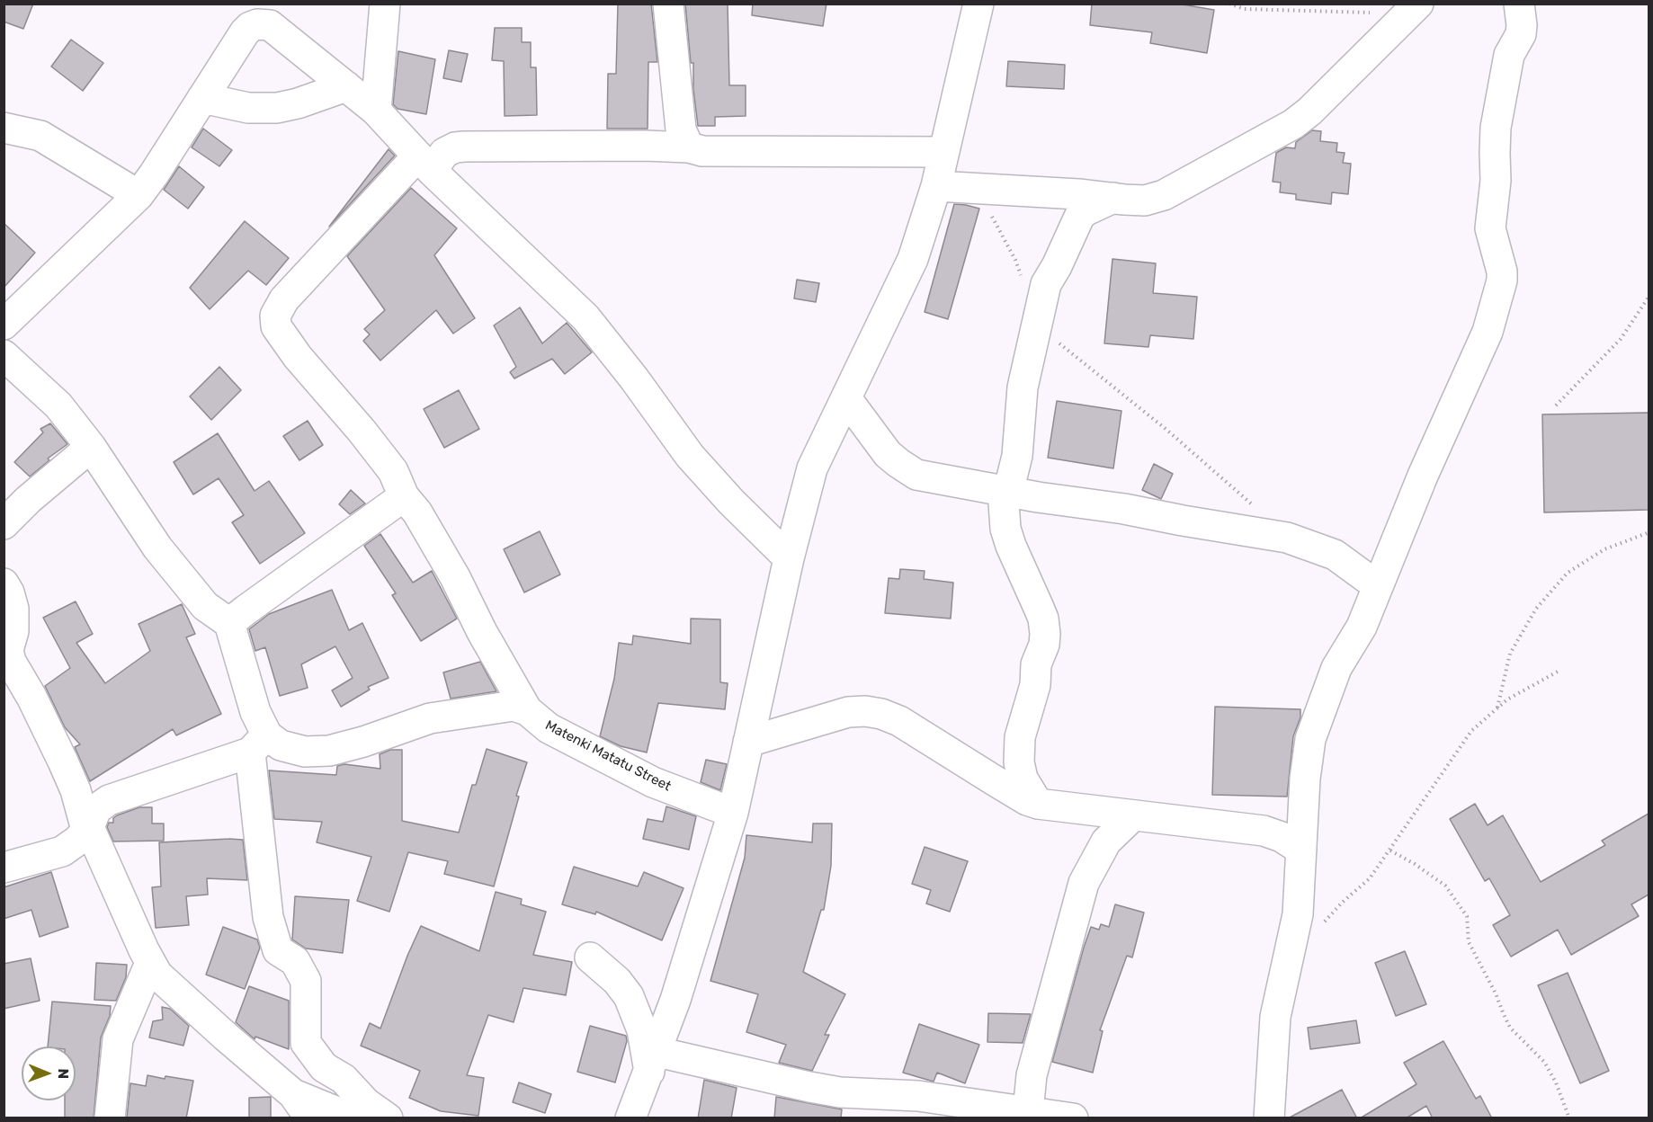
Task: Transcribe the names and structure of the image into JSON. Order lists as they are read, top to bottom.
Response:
{
  "streets": {
    "street": ["Matenki Matatu Street"]
  },
  "north": "right"
}
